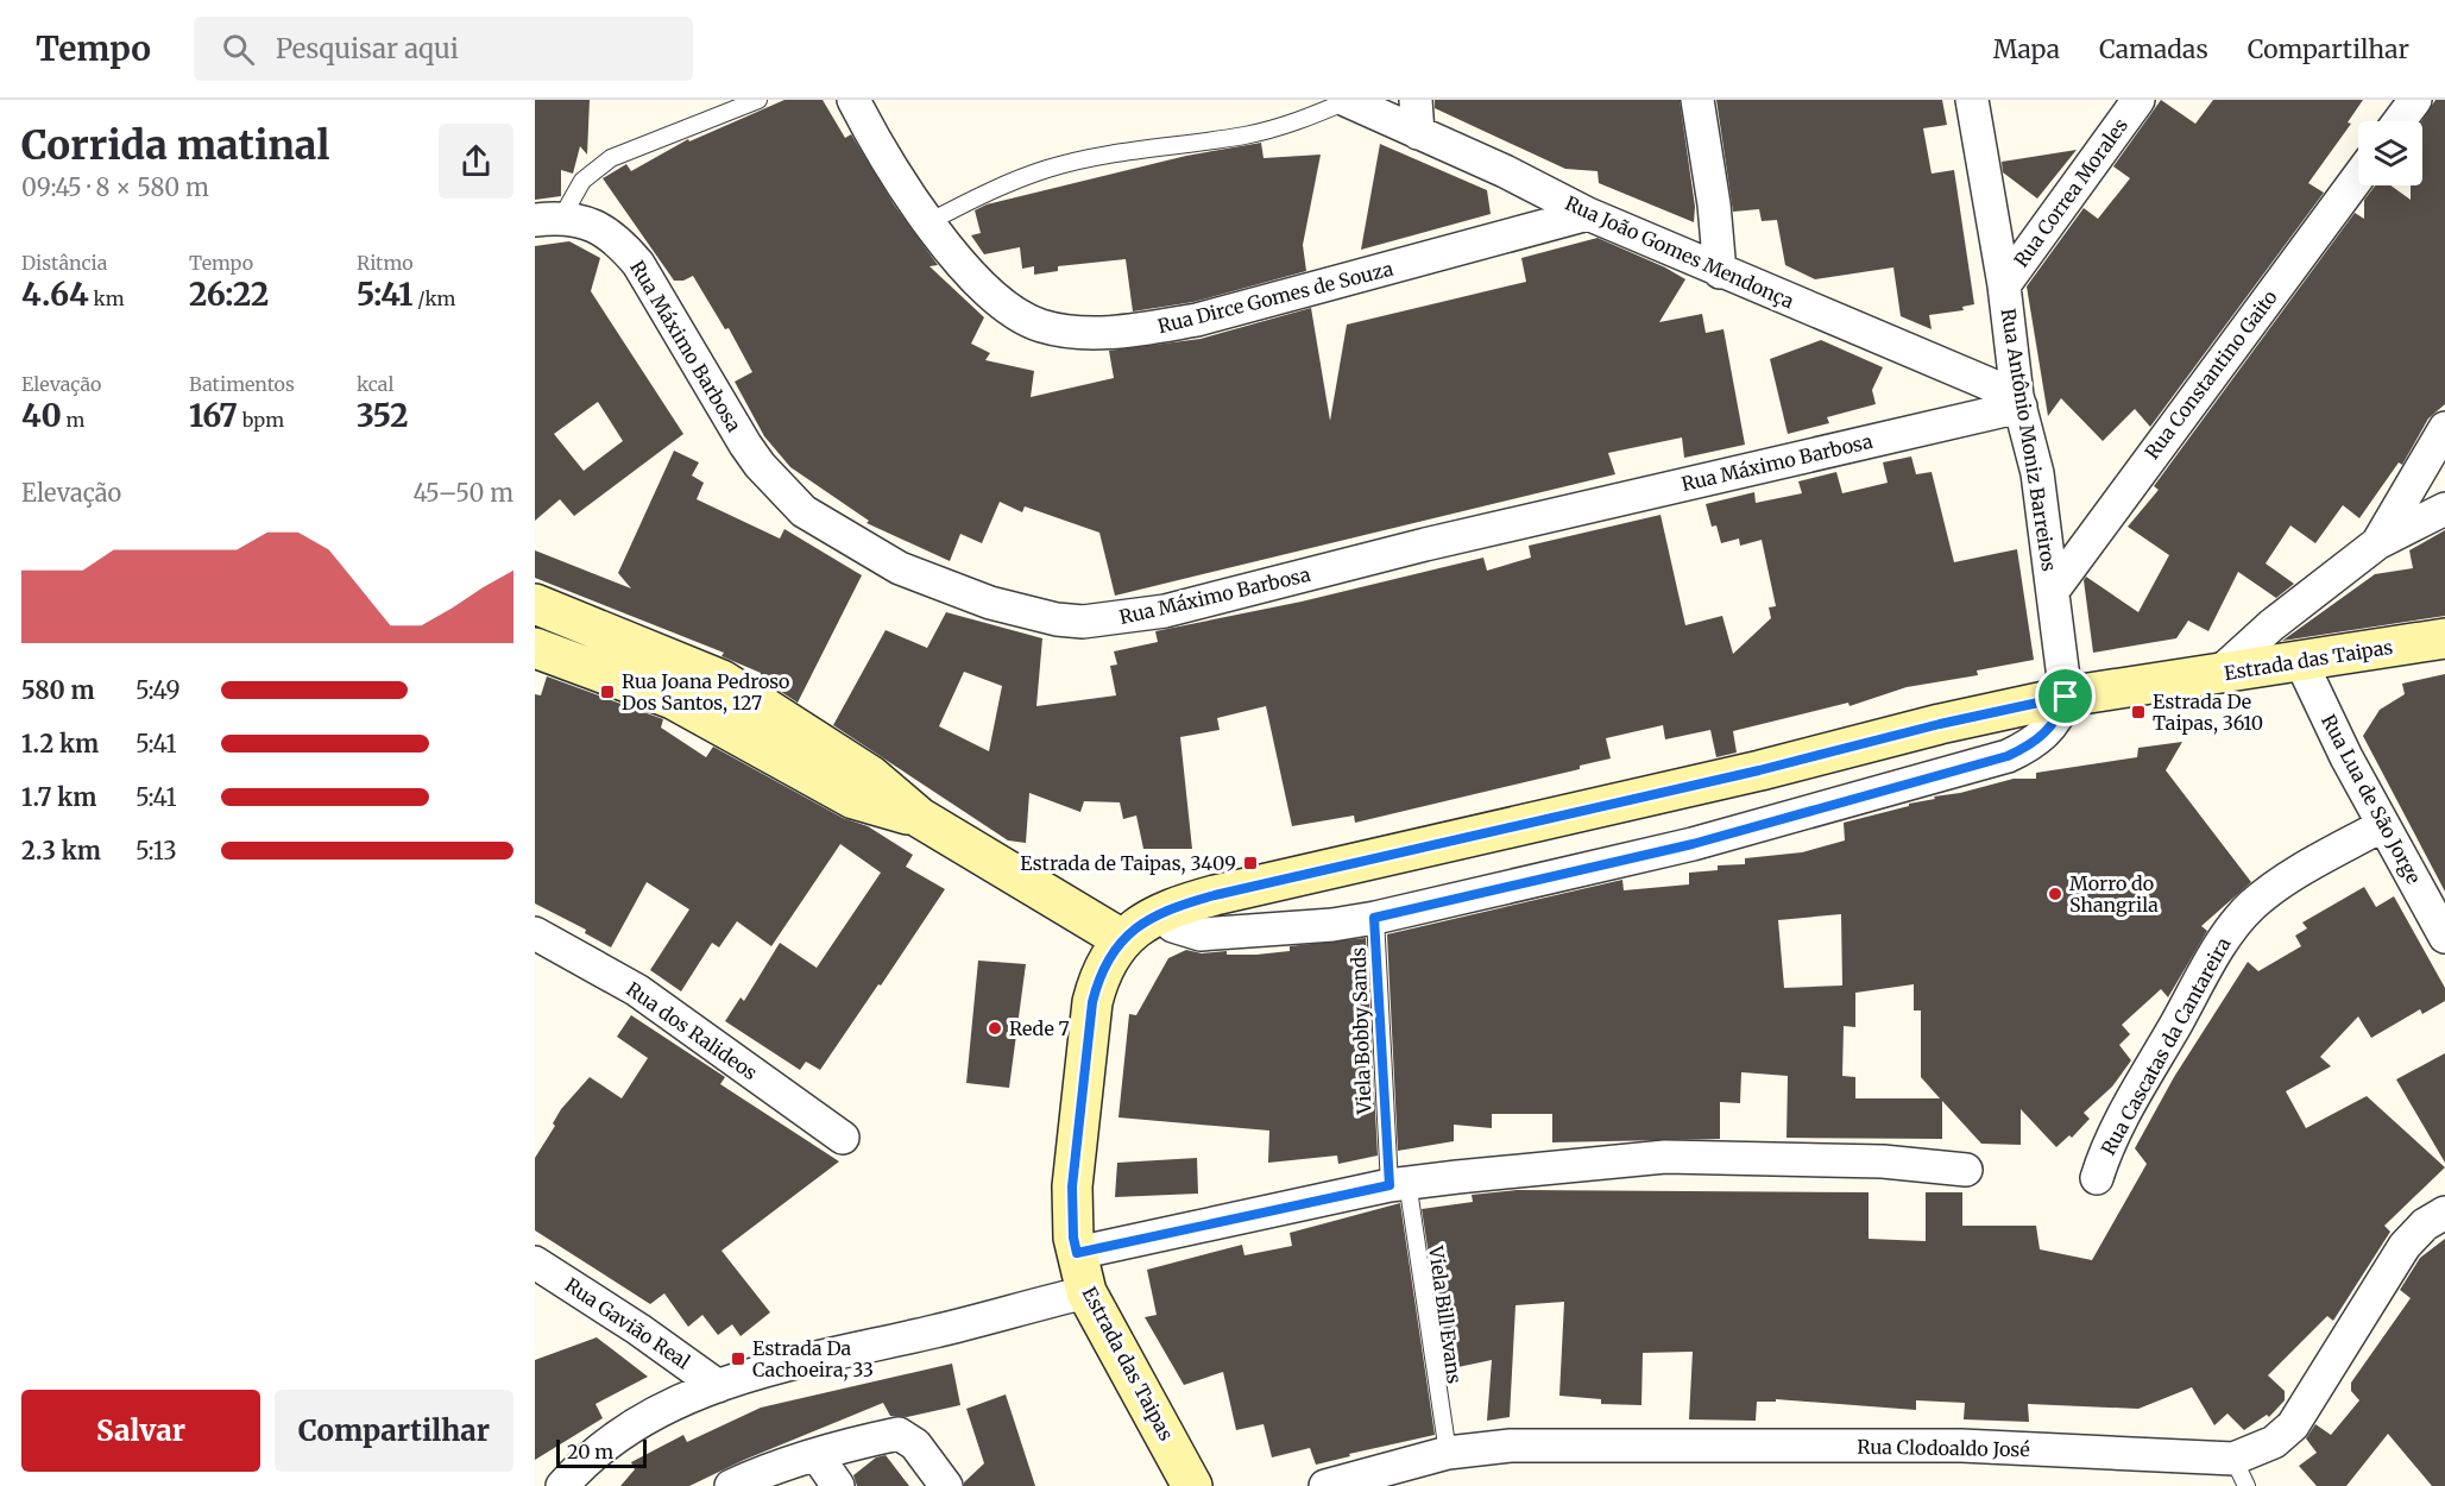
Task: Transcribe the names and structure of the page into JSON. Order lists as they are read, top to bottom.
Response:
{
  "streets": {
    "main road": ["Estrada das Taipas"],
    "street": [
      "Rua Correa Morales",
      "Rua João Gomes Mendonça",
      "Rua Dirce Gomes de Souza",
      "Rua Máximo Barbosa",
      "Rua Constantino Gaito",
      "Rua Antônio Moniz Barreiros",
      "Rua Lua de São Jorge",
      "Rua dos Ralideos",
      "Rua Cascatas da Cantareira",
      "Rua Gavião Real",
      "Rua Clodoaldo José"
    ],
    "lane": ["Viela Bobby Sands", "Viela Bill Evans"]
  },
  "crossings": [
    ["Rua Correa Morales", "Rua Antônio Moniz Barreiros"],
    ["Rua João Gomes Mendonça", "Rua Dirce Gomes de Souza"],
    ["Rua João Gomes Mendonça", "Rua Máximo Barbosa"],
    ["Rua João Gomes Mendonça", "Rua Antônio Moniz Barreiros"],
    ["Rua Máximo Barbosa", "Rua Antônio Moniz Barreiros"],
    ["Rua Constantino Gaito", "Rua Antônio Moniz Barreiros"],
    ["Rua Antônio Moniz Barreiros", "Estrada das Taipas"],
    ["Estrada das Taipas", "Rua Lua de São Jorge"],
    ["Rua Lua de São Jorge", "Rua Cascatas da Cantareira"],
    ["Viela Bobby Sands", "Viela Bill Evans"],
    ["Viela Bill Evans", "Rua Clodoaldo José"]
  ],
  "places": {
    "transit": [
      "Rua Joana Pedroso Dos Santos, 127",
      "Estrada De Taipas, 3610",
      "Estrada de Taipas, 3409",
      "Estrada Da Cachoeira, 33"
    ],
    "other": ["Morro do Shangrila", "Rede 7"]
  },
  "scale_bar": "20 m",
  "page": {
    "header": "Tempo",
    "search": "Pesquisar aqui",
    "nav": ["Mapa", "Camadas", "Compartilhar"],
    "heading": ["Corrida matinal", "09:45 · 8 × 580 m"],
    "stats": [
      ["Distância", "4.64 km"],
      ["Tempo", "26:22"],
      ["Ritmo", "5:41 /km"],
      ["Elevação", "40 m"],
      ["Batimentos", "167 bpm"],
      ["kcal", "352"]
    ],
    "chart": ["Elevação", "45–50 m"],
    "list": [
      {
        "name": "580 m",
        "note": "5:49"
      },
      {
        "name": "1.2 km",
        "note": "5:41"
      },
      {
        "name": "1.7 km",
        "note": "5:41"
      },
      {
        "name": "2.3 km",
        "note": "5:13"
      }
    ],
    "buttons": ["Salvar", "Compartilhar"],
    "scale": "20 m"
  }
}
